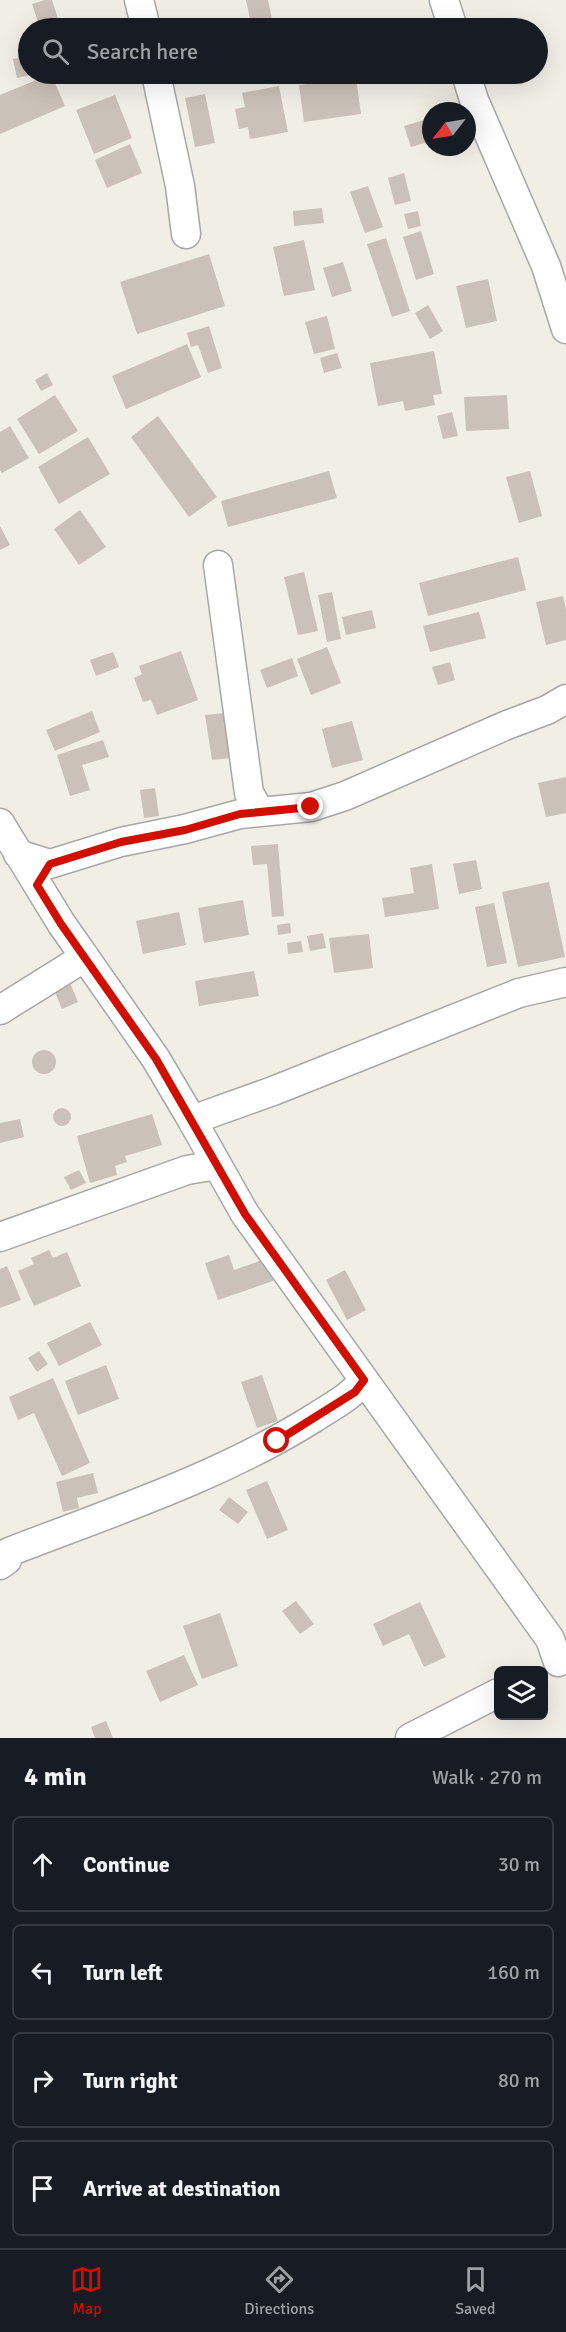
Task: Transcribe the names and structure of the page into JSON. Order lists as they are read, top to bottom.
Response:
{
  "north": "bottom left",
  "page": {
    "search": "Search here",
    "heading": ["4 min", "Walk · 270 m"],
    "list": [
      ["Continue", "30 m"],
      ["Turn left", "160 m"],
      ["Turn right", "80 m"],
      "Arrive at destination"
    ],
    "nav": ["Map", "Directions", "Saved"]
  }
}
